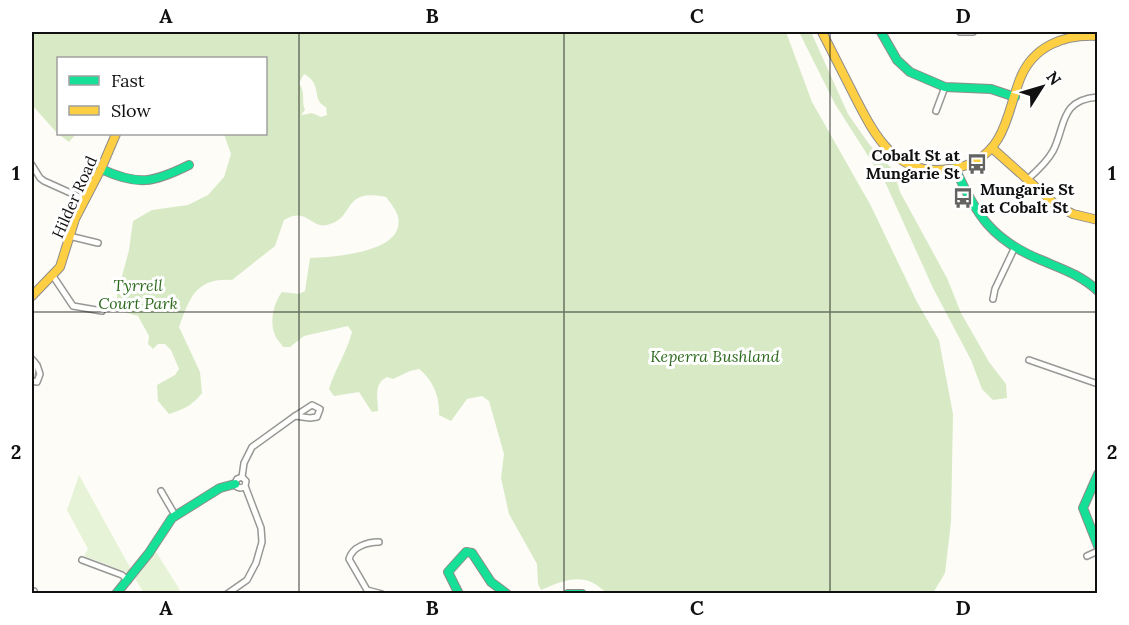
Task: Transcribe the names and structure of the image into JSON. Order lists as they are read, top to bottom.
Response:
{
  "streets": {
    "street": ["Hilder Road"]
  },
  "parks": ["Tyrrell Court Park", "Keperra Bushland"],
  "places": {
    "bus stop": ["Cobalt St at Mungarie St", "Mungarie St at Cobalt St"]
  },
  "legend": ["Fast", "Slow"],
  "north": "top right",
  "grid": {
    "columns": [
      "A",
      "B",
      "C",
      "D"
    ],
    "rows": ["1", "2"]
  }
}
